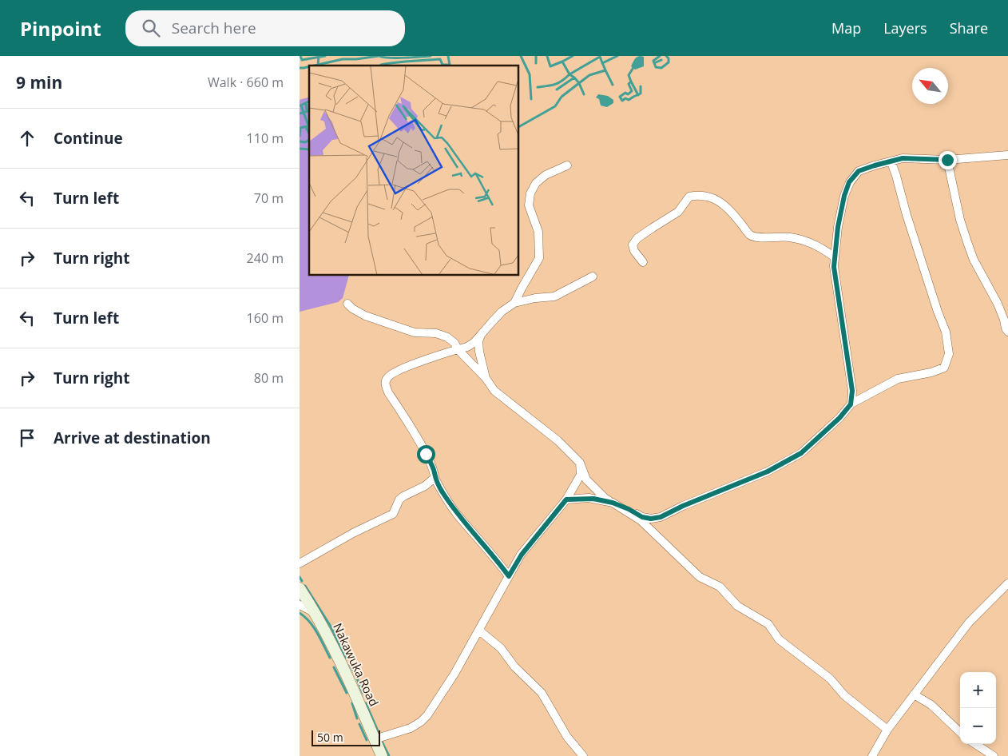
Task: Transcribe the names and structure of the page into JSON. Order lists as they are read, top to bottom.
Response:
{
  "streets": {
    "main road": ["Nakawuka Road"]
  },
  "scale_bar": "50 m",
  "north": "top left",
  "page": {
    "header": "Pinpoint",
    "search": "Search here",
    "nav": ["Map", "Layers", "Share"],
    "heading": ["9 min", "Walk · 660 m"],
    "list": [
      ["Continue", "110 m"],
      ["Turn left", "70 m"],
      ["Turn right", "240 m"],
      ["Turn left", "160 m"],
      ["Turn right", "80 m"],
      "Arrive at destination"
    ],
    "map_buttons": ["+", "−"],
    "scale": "50 m"
  }
}
